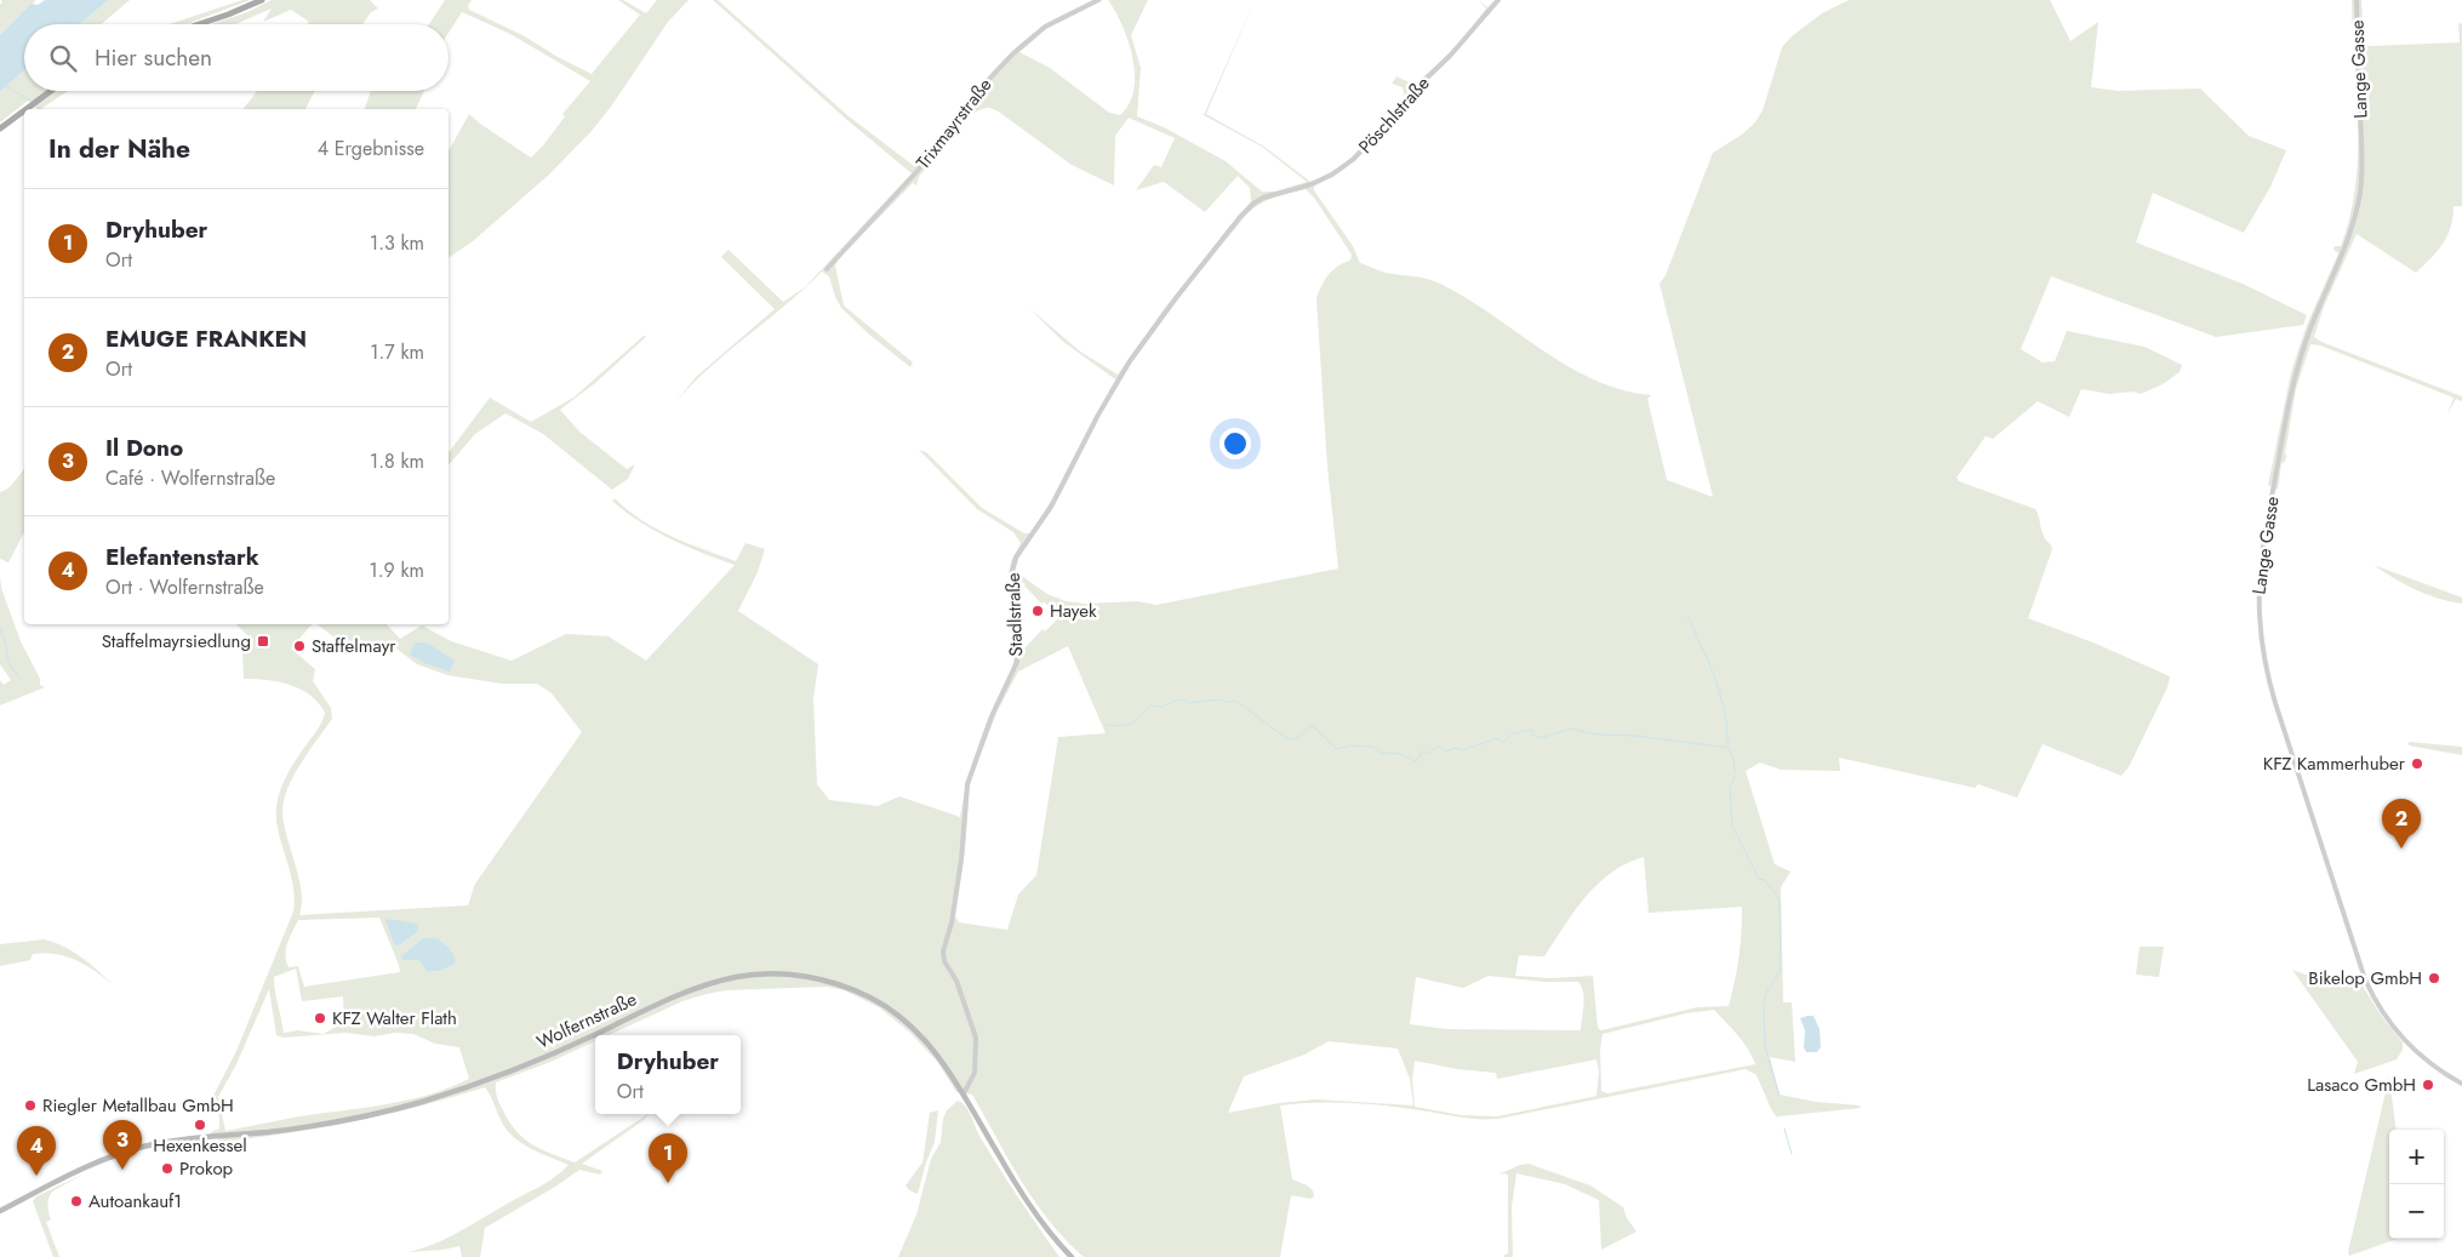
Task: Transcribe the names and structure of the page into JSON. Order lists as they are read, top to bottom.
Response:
{
  "streets": {
    "main road": ["Wolfernstraße"],
    "street": [
      "Lange Gasse",
      "Pöschlstraße",
      "Trixmayrstraße",
      "Stadlstraße"
    ]
  },
  "crossings": [
    ["Pöschlstraße", "Stadlstraße"],
    ["Stadlstraße", "Wolfernstraße"]
  ],
  "places": {
    "other": [
      "Hayek",
      "Staffelmayr",
      "KFZ Kammerhuber",
      "Bikelop GmbH",
      "KFZ Walter Flath",
      "Lasaco GmbH",
      "Riegler Metallbau GmbH",
      "Hexenkessel",
      "Prokop",
      "Autoankauf1"
    ],
    "transit": ["Staffelmayrsiedlung"]
  },
  "page": {
    "search": "Hier suchen",
    "heading": ["In der Nähe", "4 Ergebnisse"],
    "list": [
      {
        "mark": "1",
        "name": "Dryhuber",
        "note": "Ort",
        "value": "1.3 km"
      },
      {
        "mark": "2",
        "name": "EMUGE FRANKEN",
        "note": "Ort",
        "value": "1.7 km"
      },
      {
        "mark": "3",
        "name": "Il Dono",
        "note": "Café · Wolfernstraße",
        "value": "1.8 km"
      },
      {
        "mark": "4",
        "name": "Elefantenstark",
        "note": "Ort · Wolfernstraße",
        "value": "1.9 km"
      }
    ],
    "pins": [
      "2",
      "3",
      "4",
      "1"
    ],
    "popup": ["Dryhuber", "Ort"],
    "map_buttons": ["+", "−"]
  }
}
